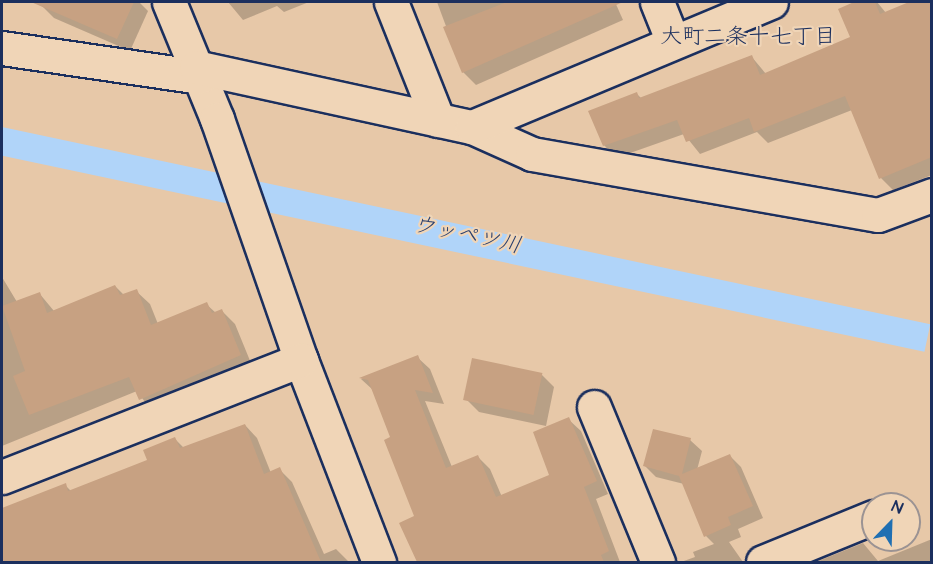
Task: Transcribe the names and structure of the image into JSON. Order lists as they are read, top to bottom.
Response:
{
  "districts": ["大町二条十七丁目"],
  "water": ["ウッペツ川"],
  "north": "top right"
}
